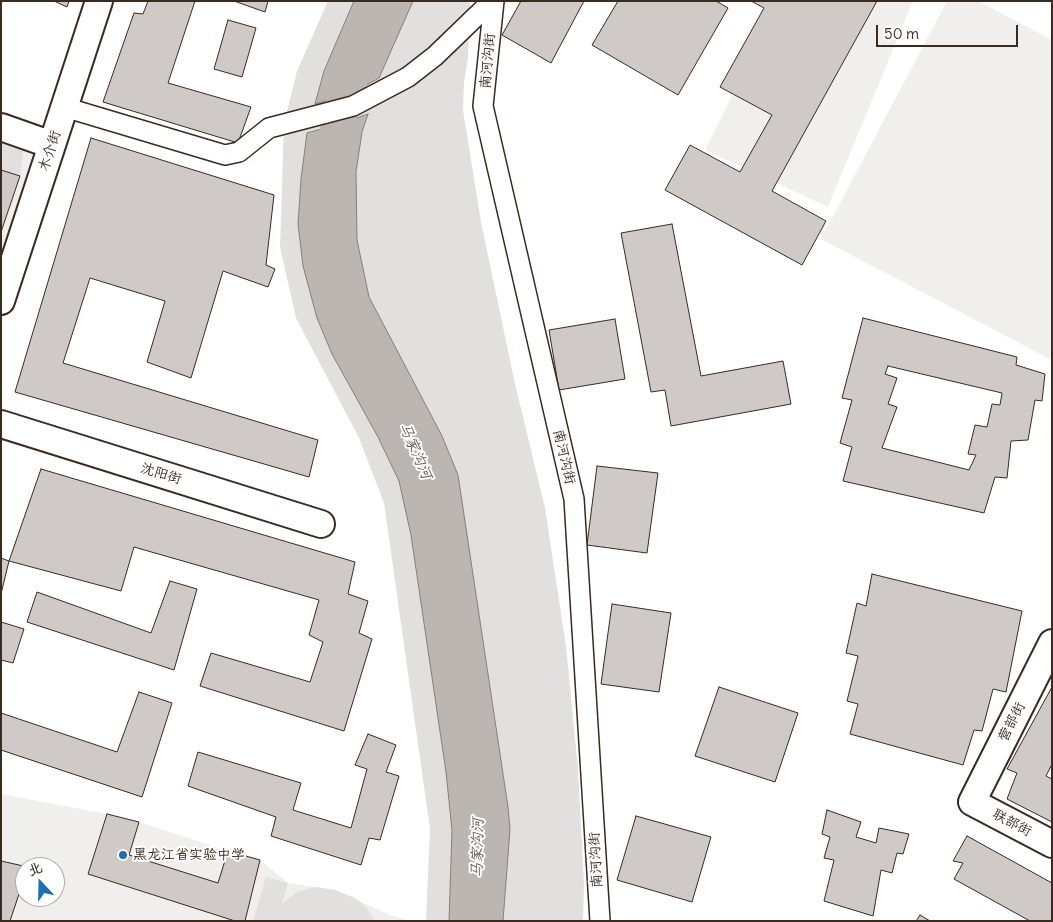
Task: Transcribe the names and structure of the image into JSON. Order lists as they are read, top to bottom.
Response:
{
  "streets": {
    "street": [
      "南河沟街",
      "木介街",
      "沈阳街",
      "营部街",
      "联部街"
    ]
  },
  "crossings": [
    ["营部街", "联部街"]
  ],
  "water": ["马家沟河"],
  "places": ["黑龙江省实验中学"],
  "scale_bar": "50 m",
  "north": "top"
}
